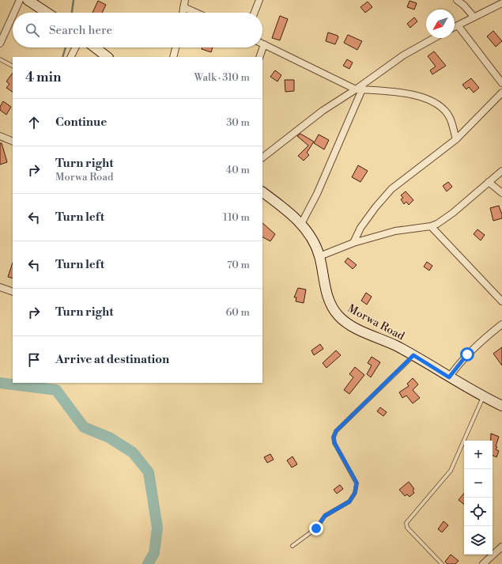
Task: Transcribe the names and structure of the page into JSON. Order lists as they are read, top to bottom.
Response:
{
  "streets": {
    "main road": ["Morwa Road"]
  },
  "north": "bottom left",
  "page": {
    "search": "Search here",
    "heading": ["4 min", "Walk · 310 m"],
    "list": [
      ["Continue", "30 m"],
      ["Turn right", "Morwa Road", "40 m"],
      ["Turn left", "110 m"],
      ["Turn left", "70 m"],
      ["Turn right", "60 m"],
      "Arrive at destination"
    ],
    "map_buttons": ["+", "−"]
  }
}
